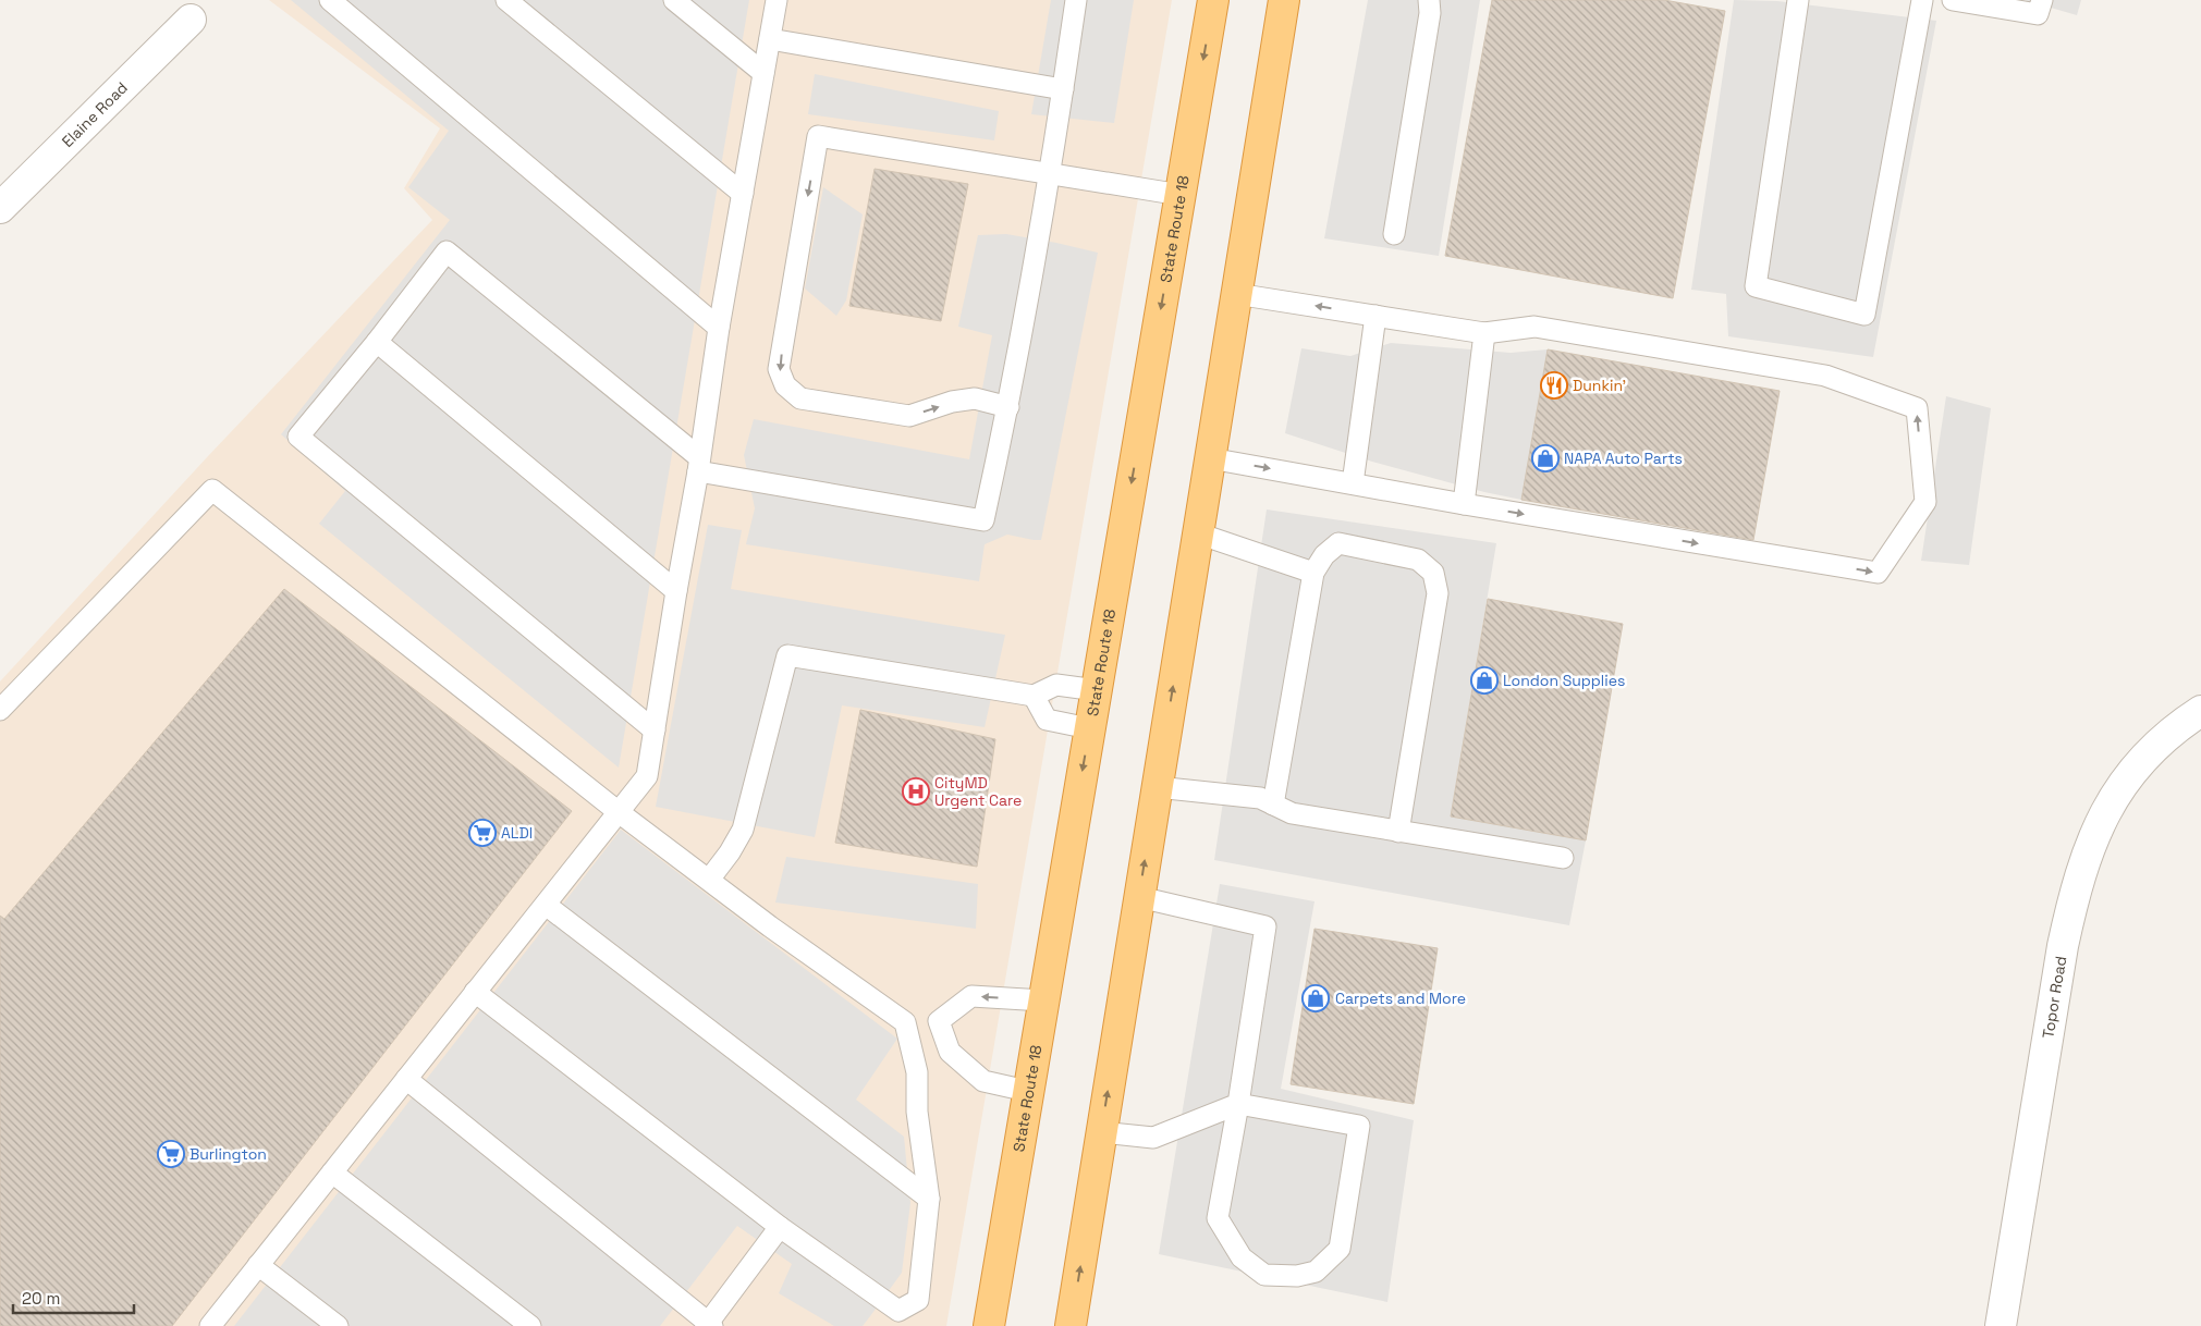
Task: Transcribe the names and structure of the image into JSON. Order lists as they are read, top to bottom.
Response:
{
  "streets": {
    "highway": ["State Route 18"],
    "street": ["Elaine Road", "Topor Road"]
  },
  "places": {
    "restaurant": ["Dunkin'"],
    "shop": ["NAPA Auto Parts", "London Supplies", "Carpets and More"],
    "hospital": ["CityMD Urgent Care"],
    "supermarket": ["ALDI", "Burlington"]
  },
  "scale_bar": "20 m"
}
